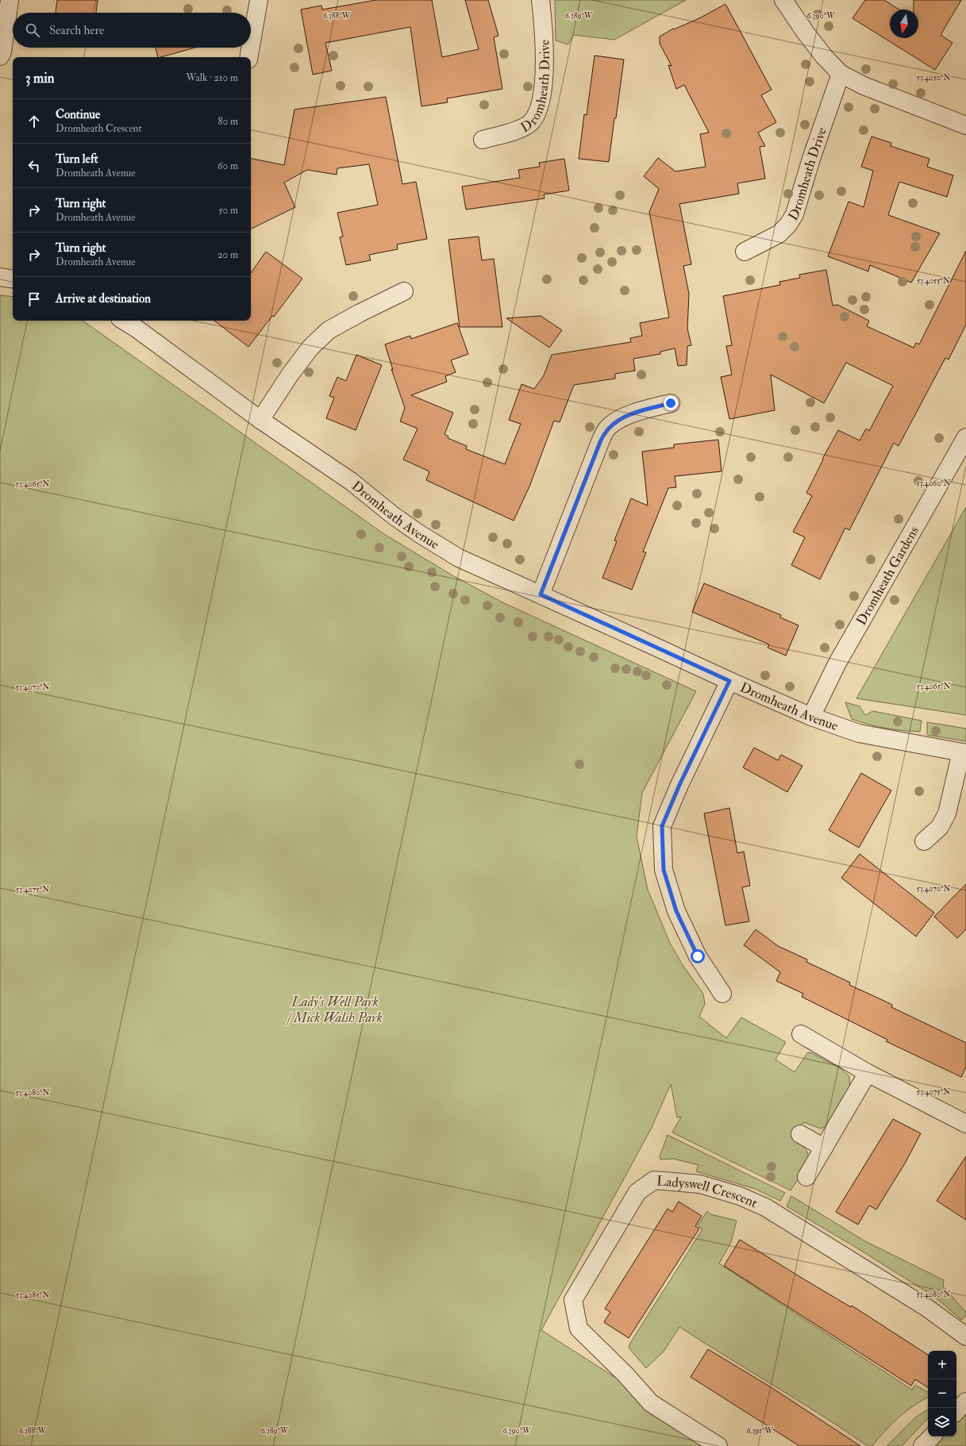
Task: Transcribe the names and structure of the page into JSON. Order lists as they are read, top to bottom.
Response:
{
  "streets": {
    "street": [
      "Dromheath Drive",
      "Dromheath Avenue",
      "Dromheath Gardens",
      "Ladyswell Crescent"
    ]
  },
  "crossings": [
    ["Dromheath Avenue", "Dromheath Gardens"]
  ],
  "parks": ["Lady's Well Park / Mick Walsh Park"],
  "north": "bottom",
  "page": {
    "search": "Search here",
    "heading": ["3 min", "Walk · 210 m"],
    "list": [
      ["Continue", "Dromheath Crescent", "80 m"],
      ["Turn left", "Dromheath Avenue", "60 m"],
      ["Turn right", "Dromheath Avenue", "50 m"],
      ["Turn right", "Dromheath Avenue", "20 m"],
      "Arrive at destination"
    ],
    "map_buttons": ["+", "−"]
  },
  "coordinates": [
    "6.388°W",
    "6.389°W",
    "6.390°W",
    "53.4050°N",
    "53.4055°N",
    "53.4060°N",
    "53.4065°N",
    "53.4070°N",
    "53.4075°N",
    "53.4080°N",
    "53.4085°N",
    "6.391°W"
  ]
}
